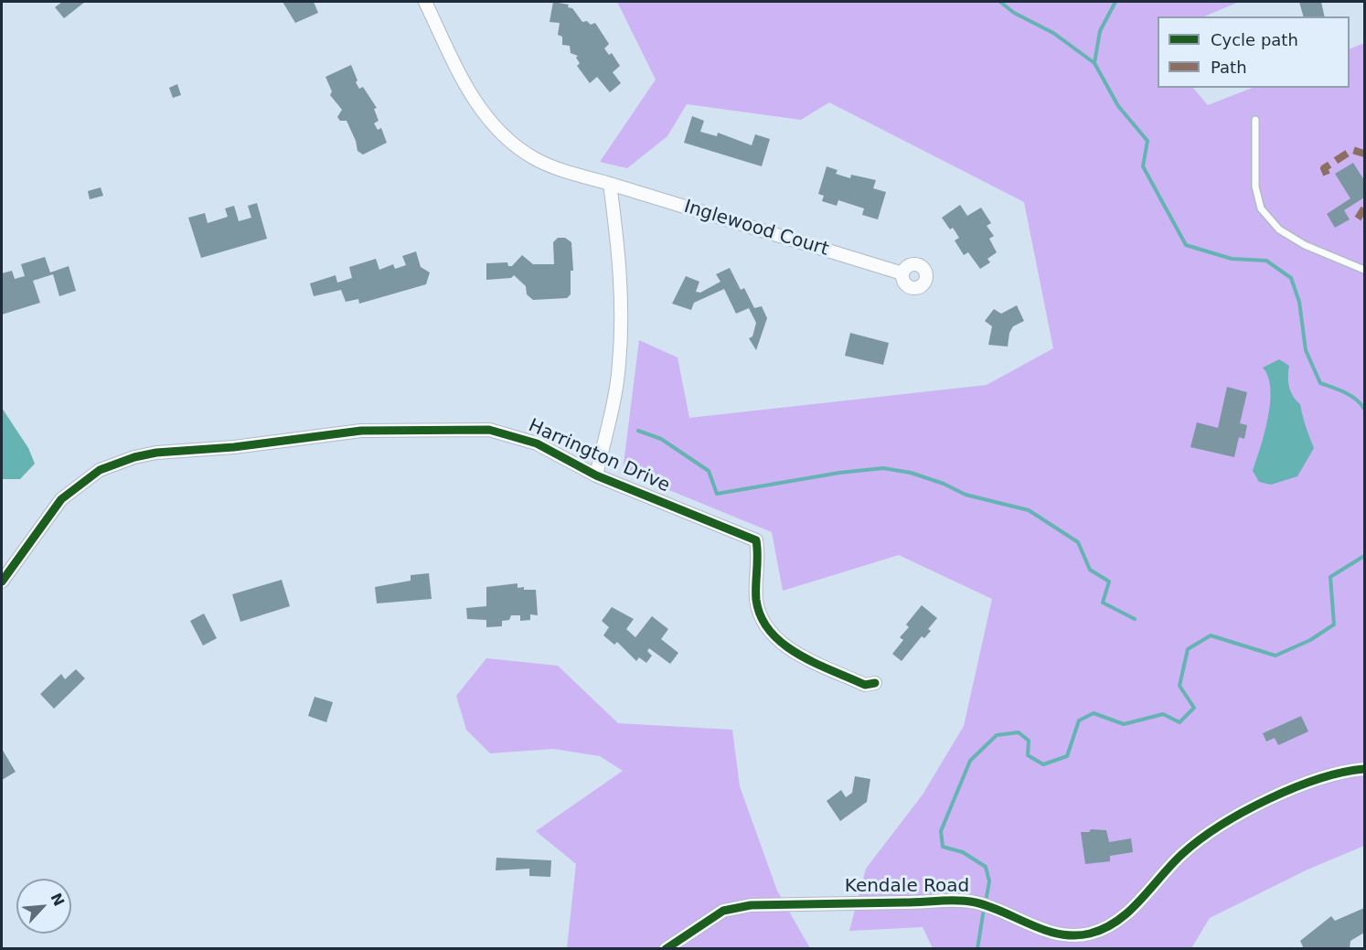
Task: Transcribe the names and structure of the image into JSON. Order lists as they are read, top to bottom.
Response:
{
  "streets": {
    "street": ["Inglewood Court", "Harrington Drive", "Kendale Road"]
  },
  "legend": ["Cycle path", "Path"],
  "north": "top right"
}
